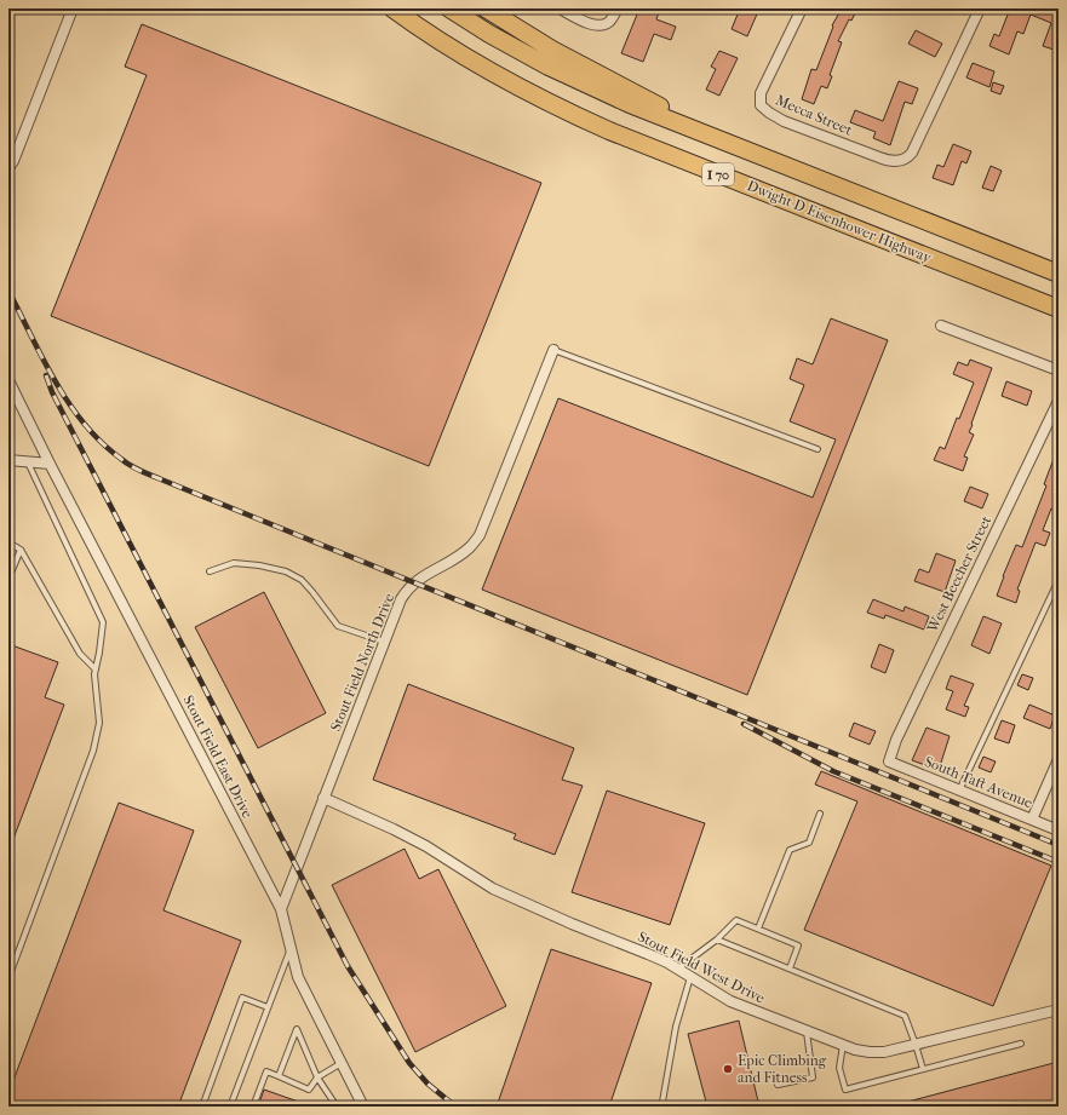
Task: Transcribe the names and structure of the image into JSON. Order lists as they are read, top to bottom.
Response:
{
  "streets": {
    "highway": ["I 70", "Dwight D Eisenhower Highway"],
    "street": [
      "Mecca Street",
      "West Beecher Street",
      "Stout Field North Drive",
      "Stout Field East Drive",
      "South Taft Avenue",
      "Stout Field West Drive"
    ]
  },
  "crossings": [
    ["West Beecher Street", "South Taft Avenue"],
    ["Stout Field North Drive", "Stout Field East Drive"],
    ["Stout Field North Drive", "Stout Field West Drive"]
  ],
  "places": ["Epic Climbing and Fitness"]
}
